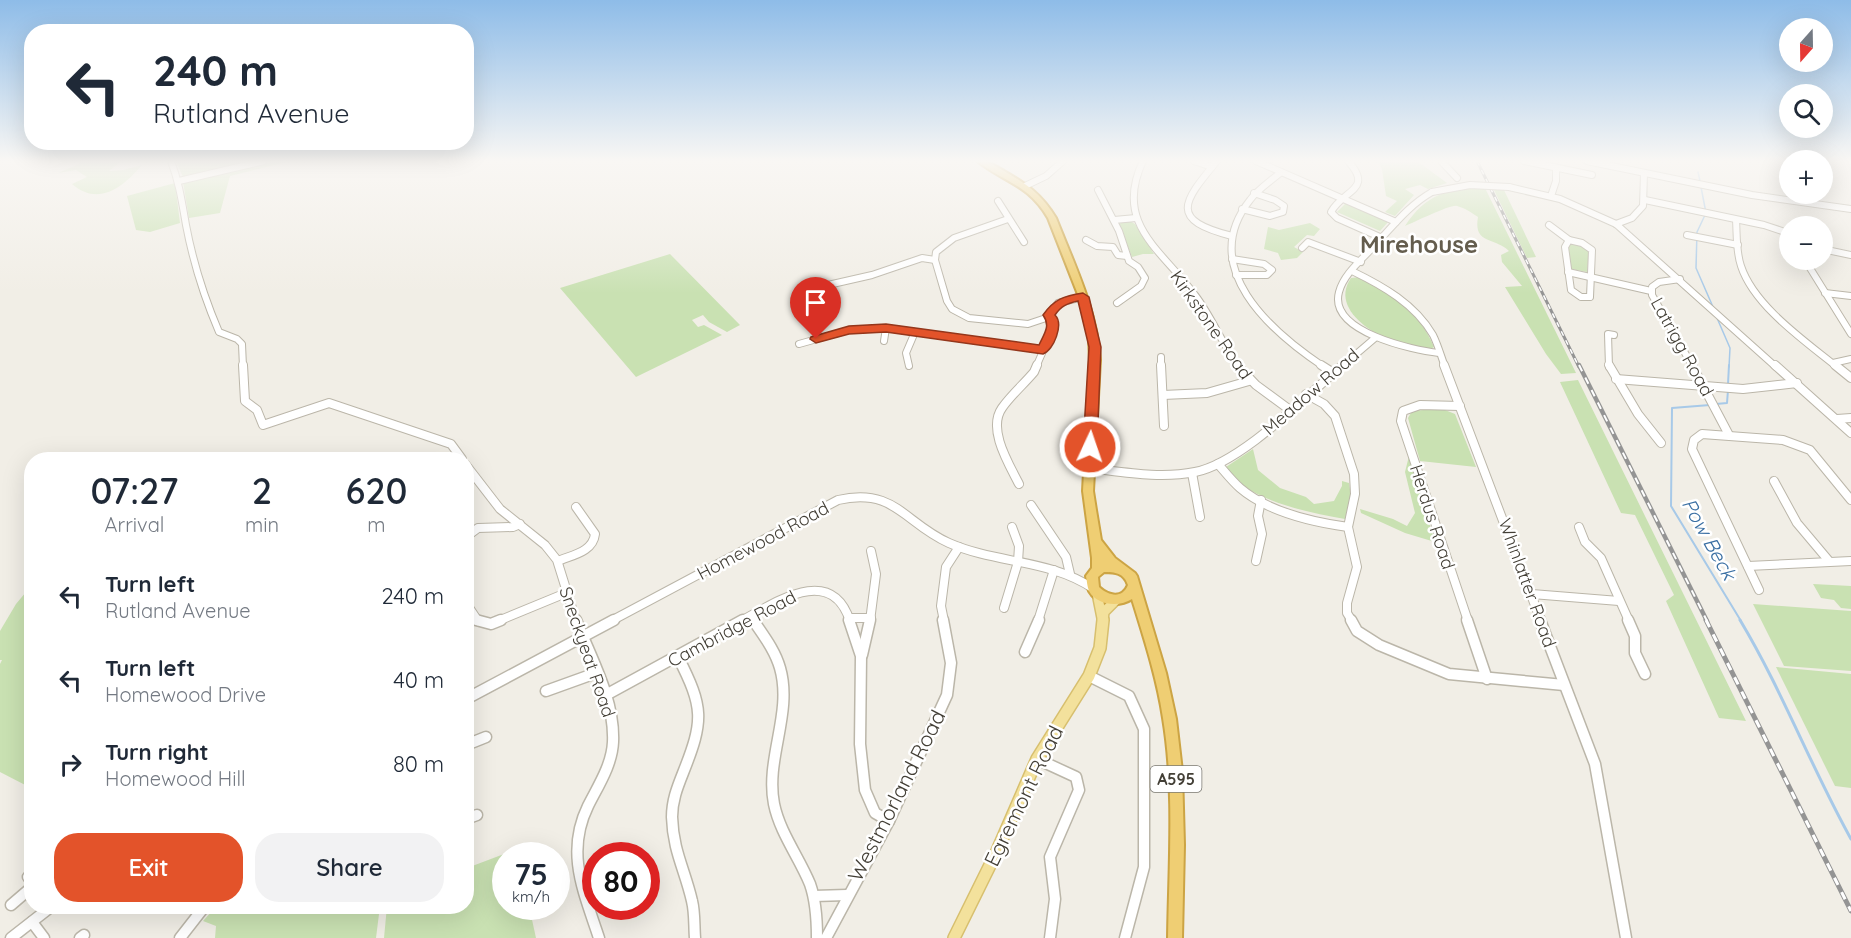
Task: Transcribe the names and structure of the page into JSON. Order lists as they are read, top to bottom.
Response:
{
  "streets": {
    "highway": ["A595"],
    "main road": ["Egremont Road"],
    "street": [
      "Kirkstone Road",
      "Latrigg Road",
      "Meadow Road",
      "Herdus Road",
      "Homewood Road",
      "Whinlatter Road",
      "Cambridge Road",
      "Sneckyeat Road",
      "Westmorland Road"
    ]
  },
  "crossings": [
    ["Kirkstone Road", "Meadow Road"],
    ["Latrigg Road", "Meadow Road"],
    ["Meadow Road", "Whinlatter Road"],
    ["Meadow Road", "A595"],
    ["Herdus Road", "Whinlatter Road"],
    ["Homewood Road", "Sneckyeat Road"],
    ["Homewood Road", "Westmorland Road"],
    ["Cambridge Road", "Sneckyeat Road"],
    ["Cambridge Road", "Westmorland Road"]
  ],
  "districts": ["Mirehouse"],
  "water": ["Pow Beck"],
  "north": "bottom",
  "page": {
    "map_buttons": ["+", "−"],
    "turn": ["240 m", "Rutland Avenue"],
    "eta": [
      "07:27",
      "Arrival",
      "2",
      "min",
      "620",
      "m"
    ],
    "list": [
      {
        "name": "Turn left",
        "note": "Rutland Avenue",
        "value": "240 m"
      },
      {
        "name": "Turn left",
        "note": "Homewood Drive",
        "value": "40 m"
      },
      {
        "name": "Turn right",
        "note": "Homewood Hill",
        "value": "80 m"
      }
    ],
    "buttons": ["Exit", "Share"],
    "speed": "75 km/h",
    "limit": "80"
  }
}
